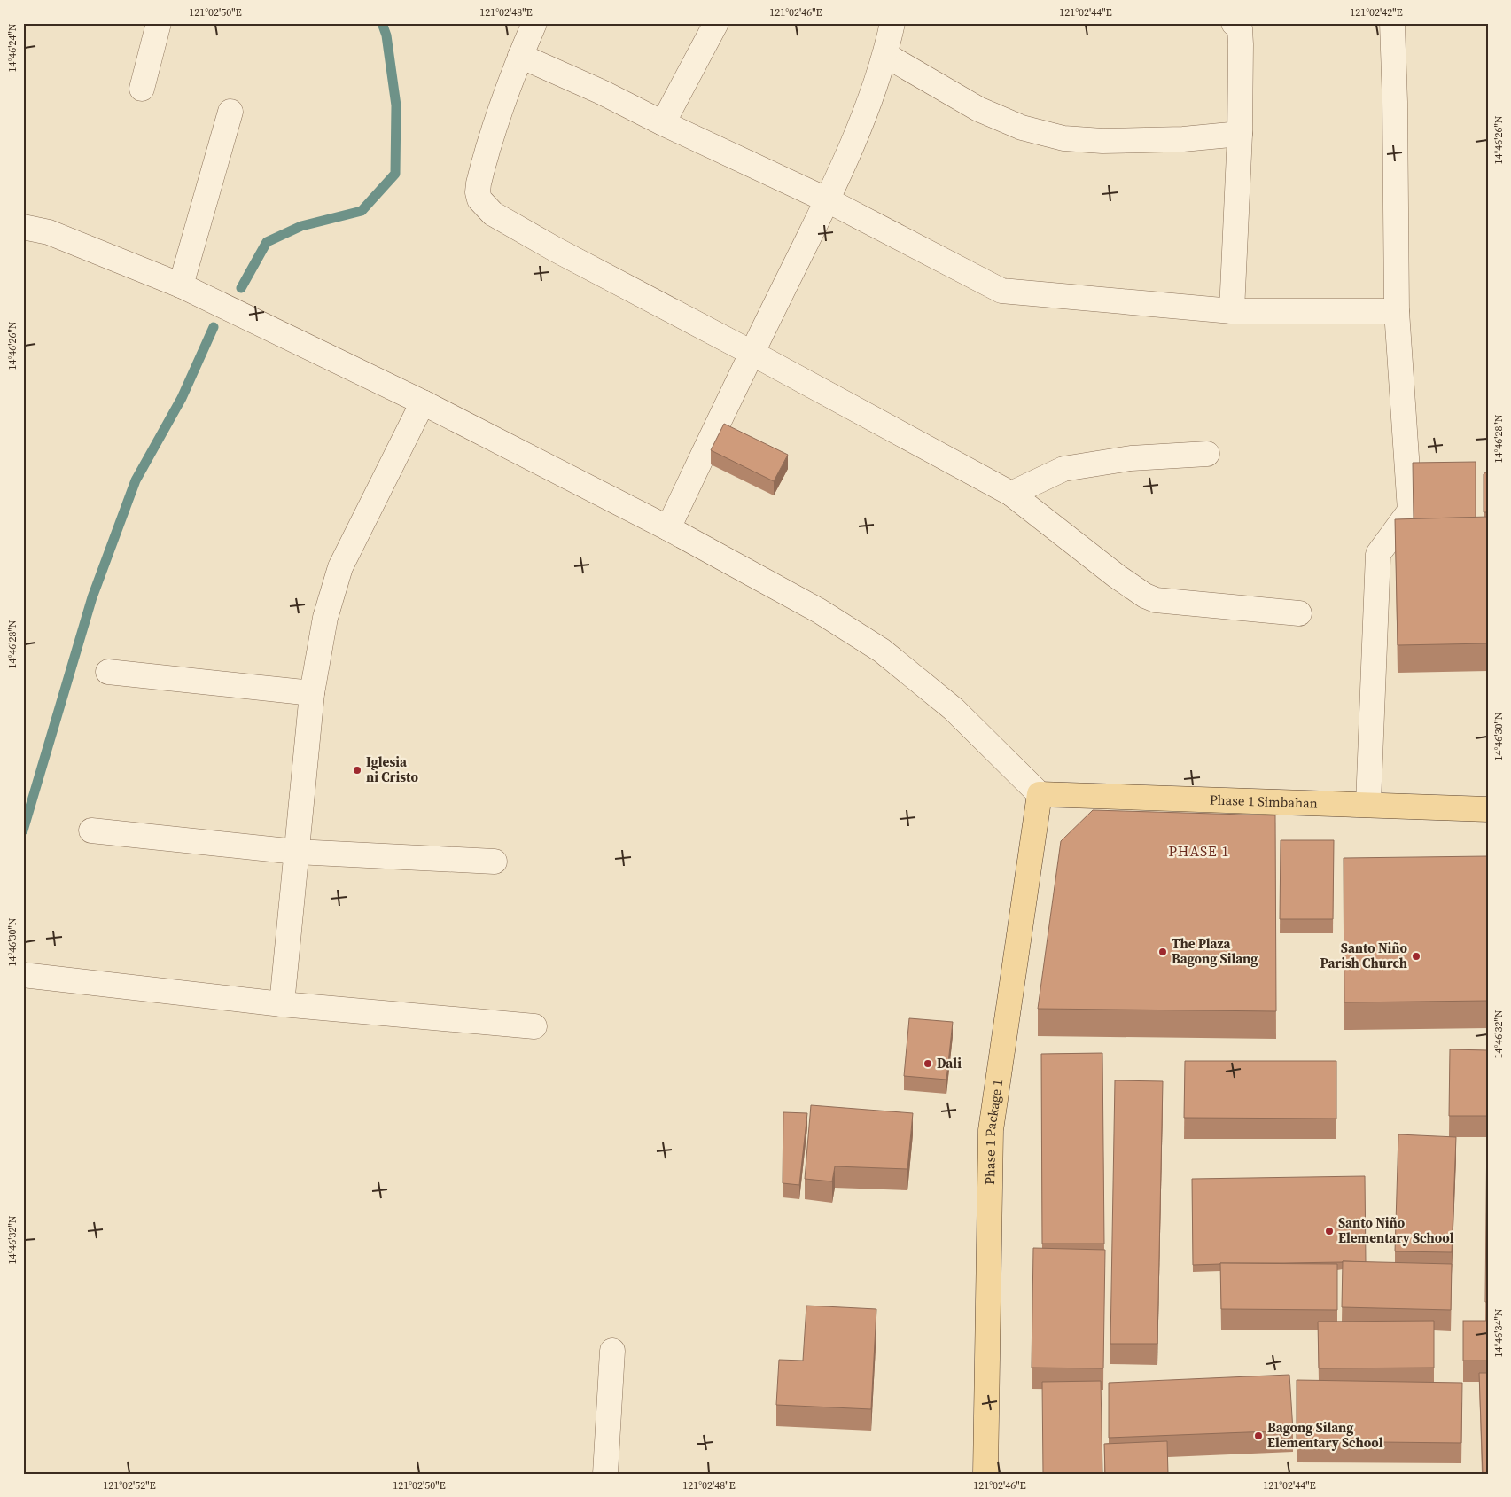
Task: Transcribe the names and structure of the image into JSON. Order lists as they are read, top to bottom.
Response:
{
  "streets": {
    "main road": ["Phase 1 Simbahan", "Phase 1 Package 1"]
  },
  "crossings": [
    ["Phase 1 Simbahan", "Phase 1 Package 1"]
  ],
  "districts": ["PHASE 1"],
  "places": [
    "Iglesia ni Cristo",
    "The Plaza Bagong Silang",
    "Santo Niño Parish Church",
    "Dali",
    "Santo Niño Elementary School",
    "Bagong Silang Elementary School"
  ],
  "coordinates": [
    "121°02'50\"E",
    "121°02'48\"E",
    "121°02'46\"E",
    "121°02'44\"E",
    "121°02'42\"E",
    "14°46'24\"N",
    "14°46'26\"N",
    "14°46'28\"N",
    "14°46'30\"N",
    "14°46'32\"N",
    "14°46'34\"N",
    "121°02'52\"E"
  ]
}
